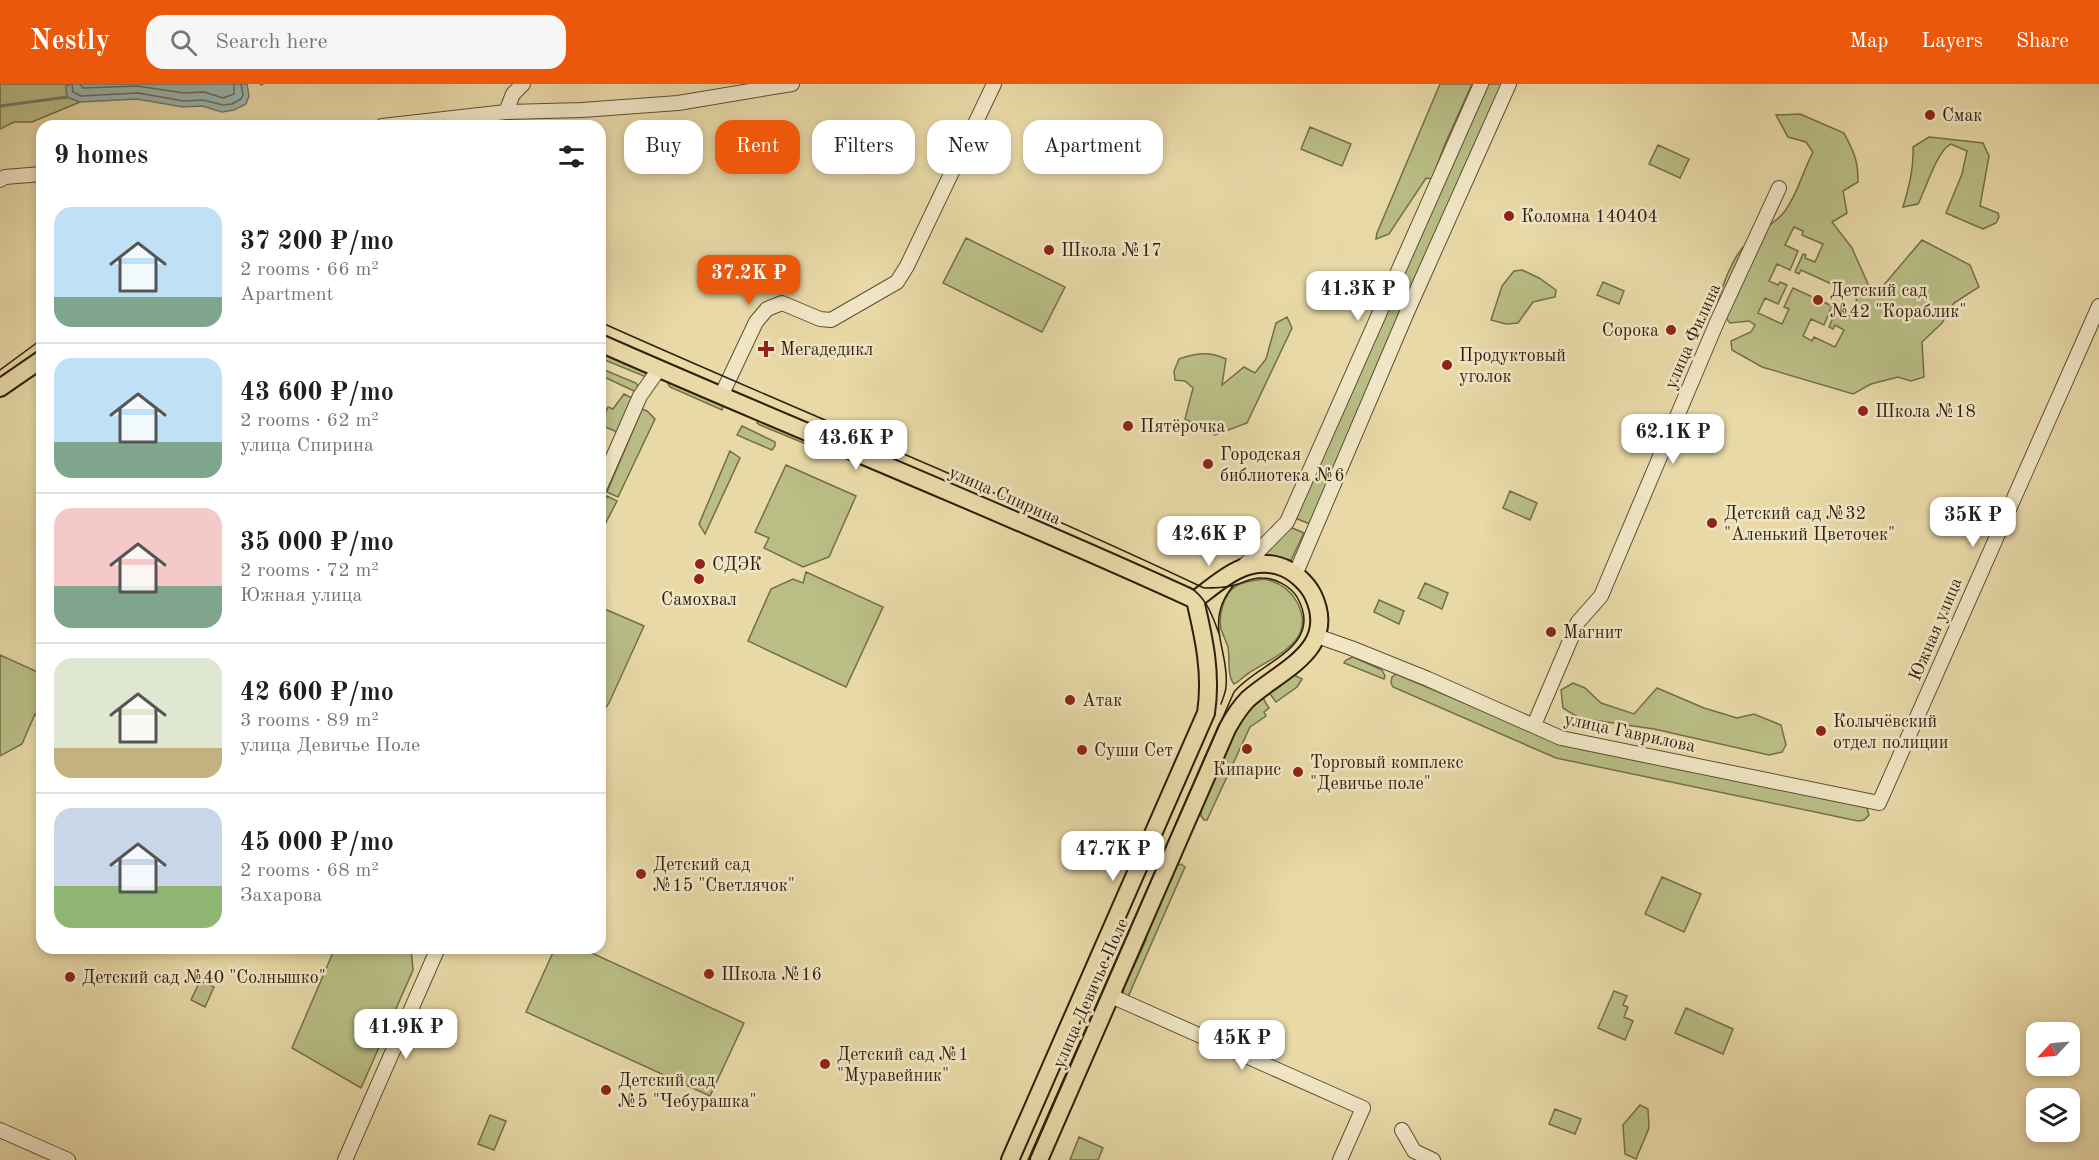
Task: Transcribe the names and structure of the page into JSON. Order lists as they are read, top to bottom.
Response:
{
  "streets": {
    "main road": ["улица Спирина", "улица Девичье Поле"],
    "street": ["улица Филина", "Южная улица", "улица Гаврилова"]
  },
  "crossings": [
    ["улица Филина", "улица Гаврилова"],
    ["улица Спирина", "улица Девичье Поле"],
    ["Южная улица", "улица Гаврилова"],
    ["улица Гаврилова", "улица Девичье Поле"]
  ],
  "places": {
    "other": [
      "Смак",
      "Коломна 140404",
      "Школа №17",
      "Детский сад №42 \"Кораблик\"",
      "Сорока",
      "Продуктовый уголок",
      "Школа №18",
      "Пятёрочка",
      "Городская библиотека №6",
      "Детский сад №32 \"Аленький Цветочек\"",
      "СДЭК",
      "Самохвал",
      "Магнит",
      "Атак",
      "Колычёвский отдел полиции",
      "Кипарис",
      "Суши Сет",
      "Торговый комплекс \"Девичье поле\"",
      "Детский сад №15 \"Светлячок\"",
      "Школа №16",
      "Детский сад №40 \"Солнышко\"",
      "Детский сад №1 \"Муравейник\"",
      "Детский сад №5 \"Чебурашка\""
    ],
    "health": ["Мегадедикл"]
  },
  "north": "bottom left",
  "page": {
    "header": "Nestly",
    "search": "Search here",
    "nav": ["Map", "Layers", "Share"],
    "chip": [
      "Buy",
      "Rent",
      "Filters",
      "New",
      "Apartment"
    ],
    "heading": "9 homes",
    "list": [
      {
        "name": "37 200 ₽/mo",
        "note": "2 rooms · 66 m² · Apartment"
      },
      {
        "name": "43 600 ₽/mo",
        "note": "2 rooms · 62 m² · улица Спирина"
      },
      {
        "name": "35 000 ₽/mo",
        "note": "2 rooms · 72 m² · Южная улица"
      },
      {
        "name": "42 600 ₽/mo",
        "note": "3 rooms · 89 m² · улица Девичье Поле"
      },
      {
        "name": "45 000 ₽/mo",
        "note": "2 rooms · 68 m² · Захарова"
      }
    ],
    "price": [
      "37.2K ₽",
      "41.3K ₽",
      "62.1K ₽",
      "43.6K ₽",
      "35K ₽",
      "42.6K ₽",
      "47.7K ₽",
      "41.9K ₽",
      "45K ₽"
    ]
  }
}
